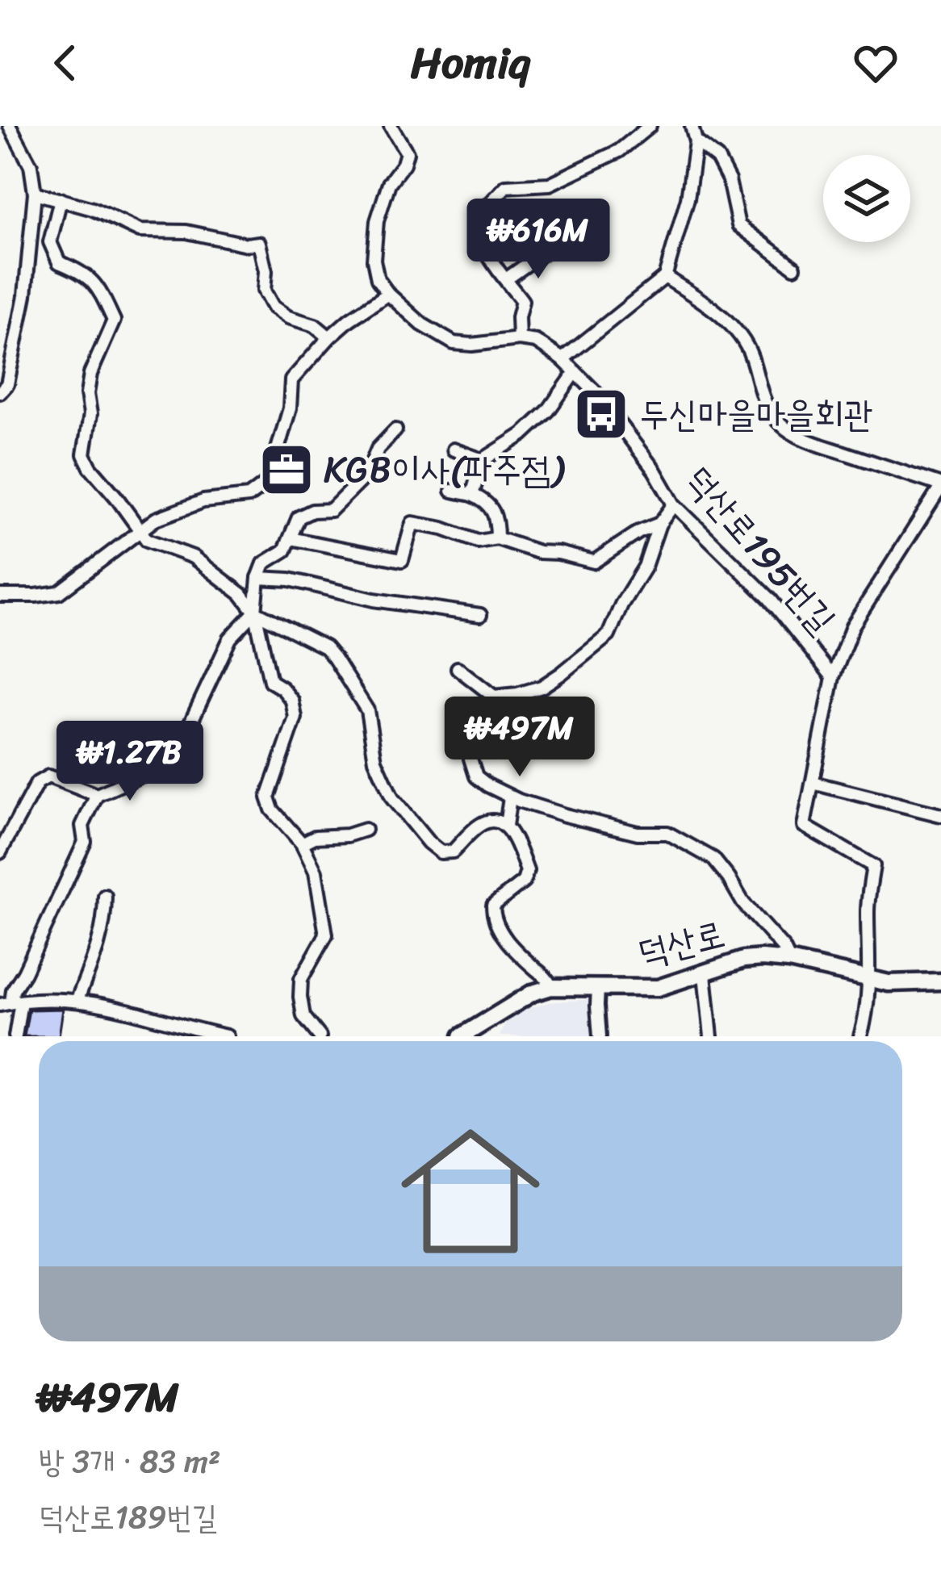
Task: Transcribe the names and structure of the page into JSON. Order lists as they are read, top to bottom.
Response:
{
  "streets": {
    "street": ["덕산로195번길", "덕산로"]
  },
  "crossings": [
    ["덕산로195번길", "덕산로"]
  ],
  "places": {
    "bus stop": ["두신마을마을회관"],
    "office": ["KGB이사(파주점)"]
  },
  "page": {
    "header": "Homiq",
    "price": ["₩616M", "₩497M", "₩1.27B"],
    "list": [
      {
        "name": "₩497M",
        "note": "방 3개 · 83 m² · 덕산로189번길"
      }
    ]
  }
}
